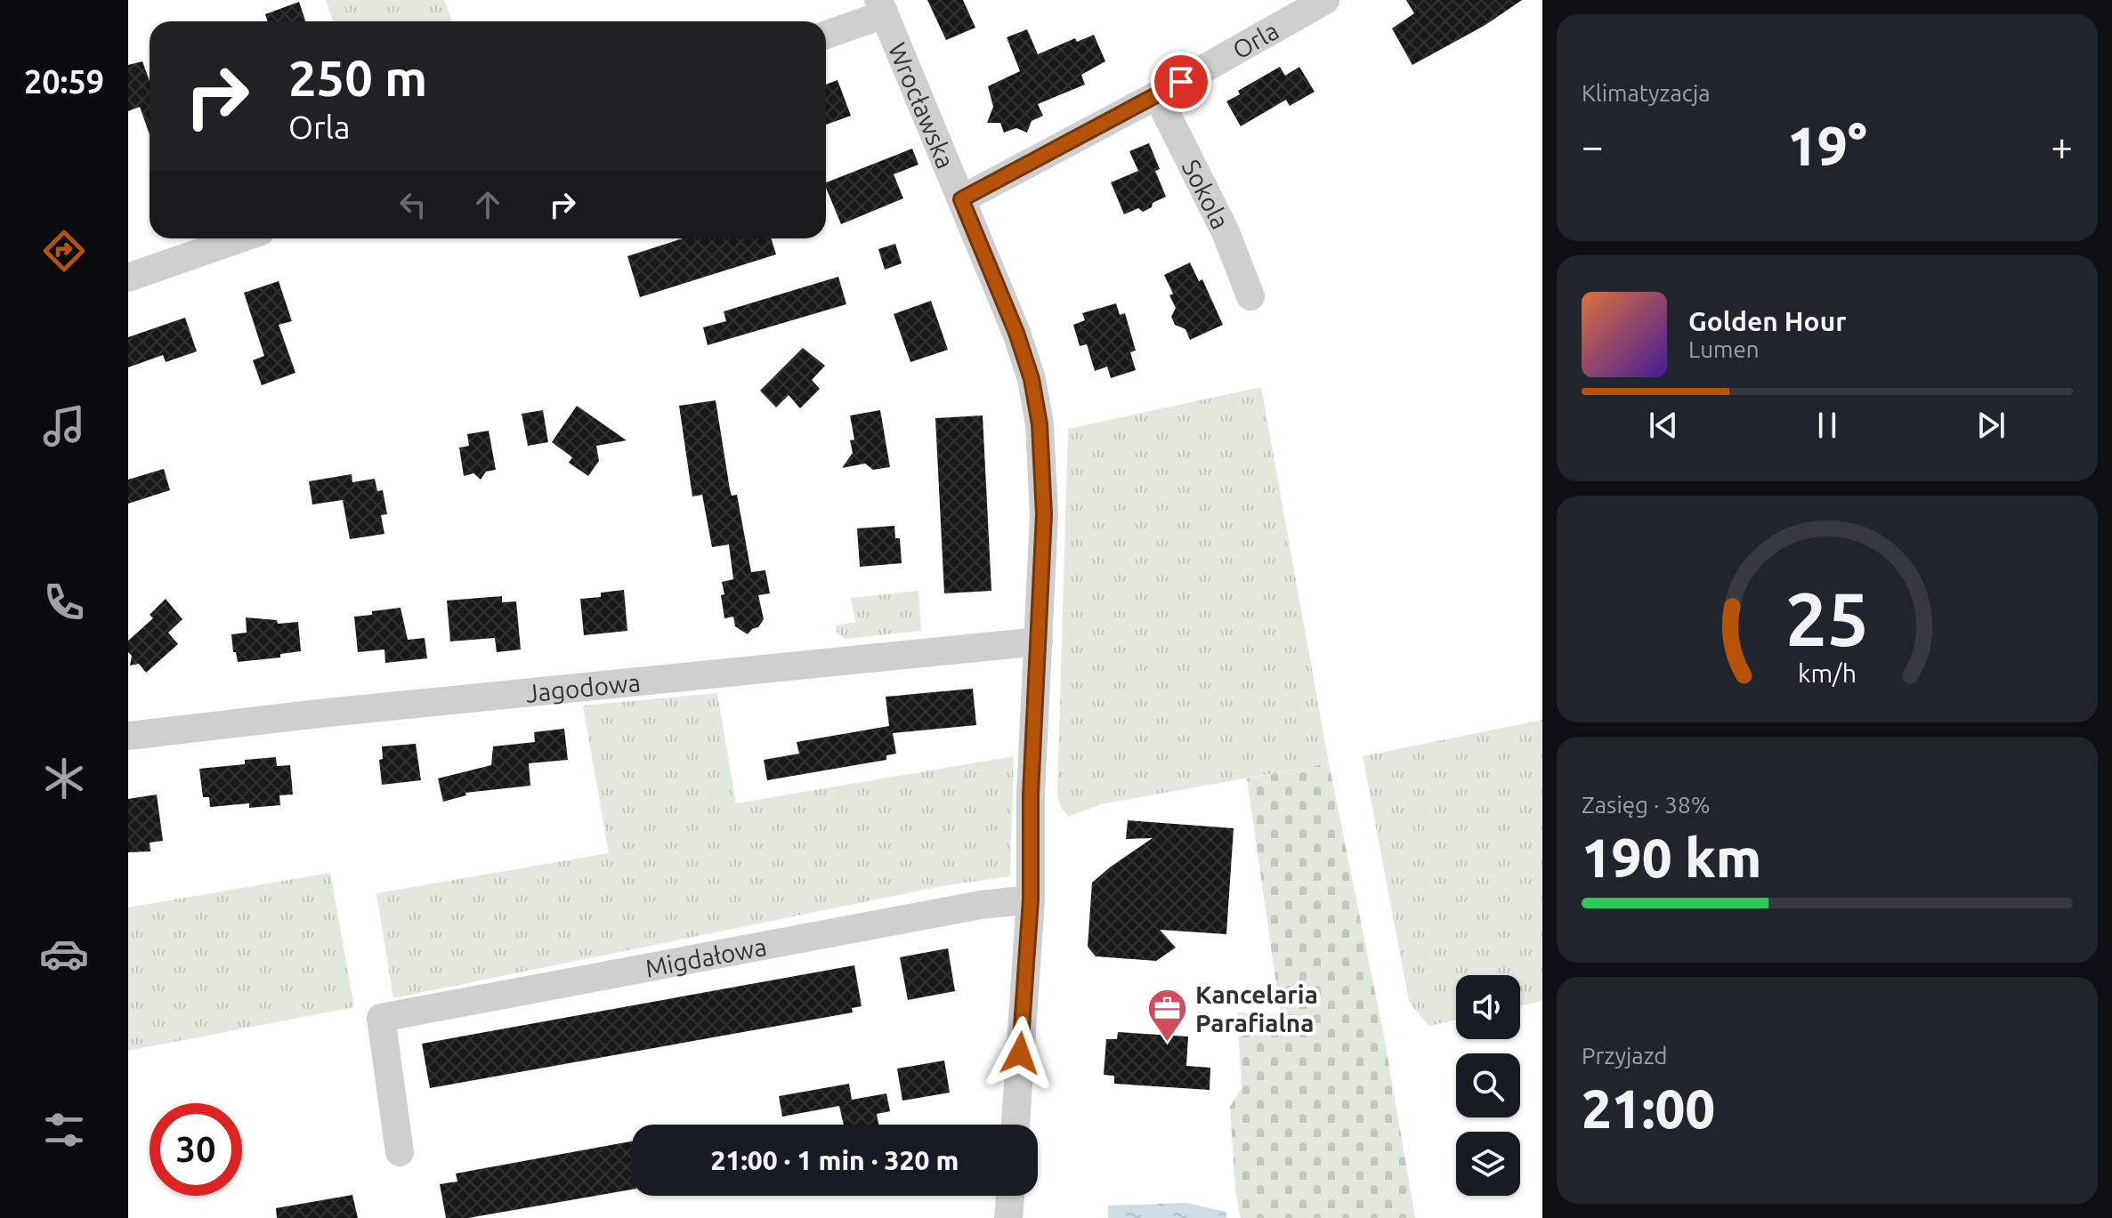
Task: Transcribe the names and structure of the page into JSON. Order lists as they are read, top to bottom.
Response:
{
  "streets": {
    "street": [
      "Orla",
      "Wrocławska",
      "Sokola",
      "Jagodowa",
      "Migdałowa"
    ]
  },
  "crossings": [
    ["Orla", "Wrocławska"],
    ["Orla", "Sokola"],
    ["Wrocławska", "Jagodowa"],
    ["Wrocławska", "Migdałowa"]
  ],
  "places": {
    "office": ["Kancelaria Parafialna"]
  },
  "page": {
    "tabs": "20:59",
    "tile": [
      "Klimatyzacja",
      ["Zasięg · 38%", "190 km"],
      ["Przyjazd", "21:00"]
    ],
    "turn": ["250 m", "Orla"],
    "heat": ["−", "19°", "+"],
    "song": ["Golden Hour", "Lumen"],
    "limit": "30",
    "trip": "21:00 · 1 min · 320 m",
    "gauge": ["25", "km/h"]
  }
}
